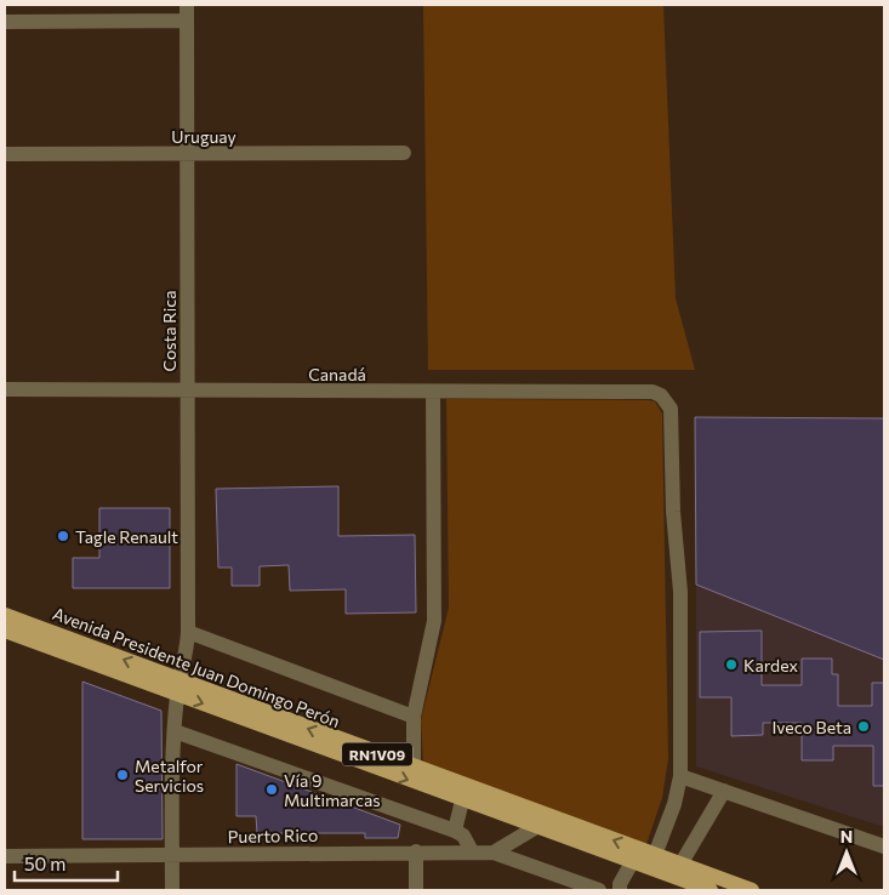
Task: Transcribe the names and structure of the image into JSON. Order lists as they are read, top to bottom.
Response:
{
  "streets": {
    "main road": ["Avenida Presidente Juan Domingo Perón", "RN1V09"],
    "street": [
      "Uruguay",
      "Costa Rica",
      "Canadá",
      "Puerto Rico"
    ]
  },
  "crossings": [
    ["Uruguay", "Costa Rica"],
    ["Costa Rica", "Canadá"],
    ["Costa Rica", "Avenida Presidente Juan Domingo Perón"]
  ],
  "places": [
    "Tagle Renault",
    "Kardex",
    "Iveco Beta",
    "Metalfor Servicios",
    "Vía 9 Multimarcas"
  ],
  "scale_bar": "50 m",
  "north": "top"
}
